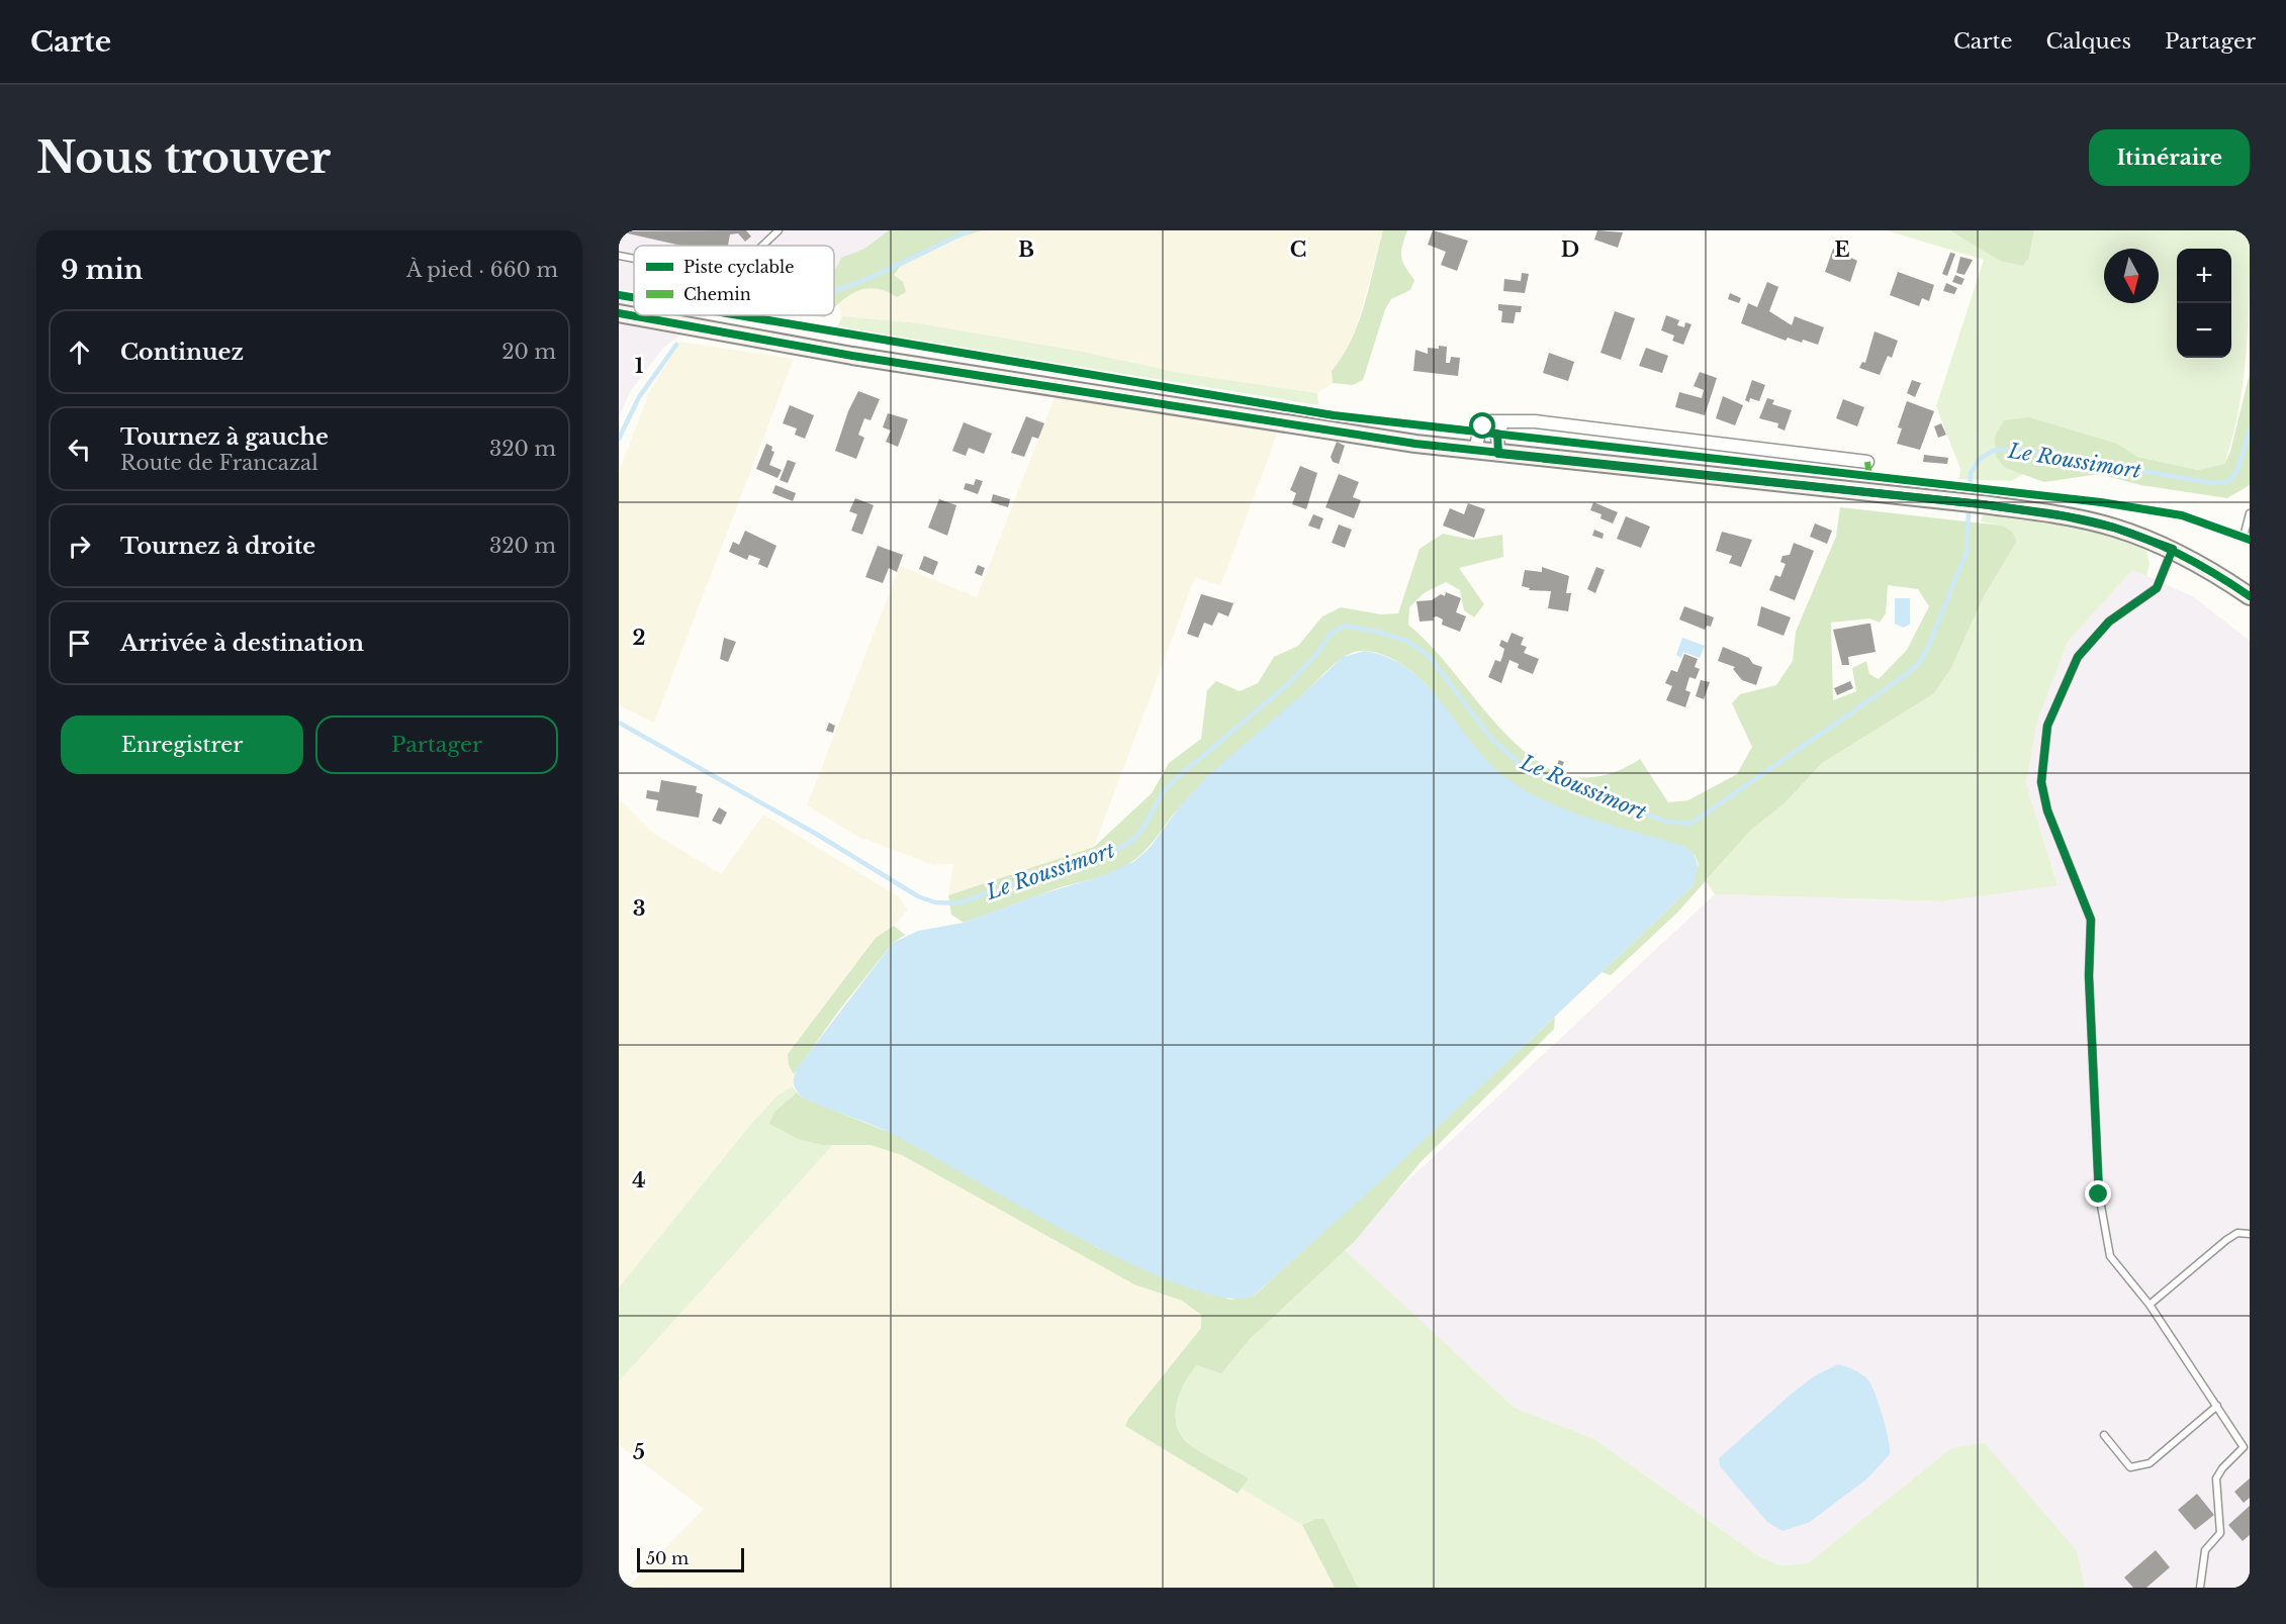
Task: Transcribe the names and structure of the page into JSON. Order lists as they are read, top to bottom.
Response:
{
  "water": ["Le Roussimort"],
  "legend": ["Piste cyclable", "Chemin"],
  "scale_bar": "50 m",
  "north": "bottom",
  "page": {
    "header": "Carte",
    "nav": ["Carte", "Calques", "Partager"],
    "buttons": [
      "Itinéraire",
      ["Enregistrer", "Partager"]
    ],
    "title": "Nous trouver",
    "heading": ["9 min", "À pied · 660 m"],
    "map_buttons": ["+", "−"],
    "list": [
      ["Continuez", "20 m"],
      ["Tournez à gauche", "Route de Francazal", "320 m"],
      ["Tournez à droite", "320 m"],
      "Arrivée à destination"
    ],
    "scale": "50 m"
  },
  "grid": {
    "columns": [
      "B",
      "C",
      "D",
      "E"
    ],
    "rows": [
      "1",
      "2",
      "3",
      "4",
      "5"
    ]
  }
}
